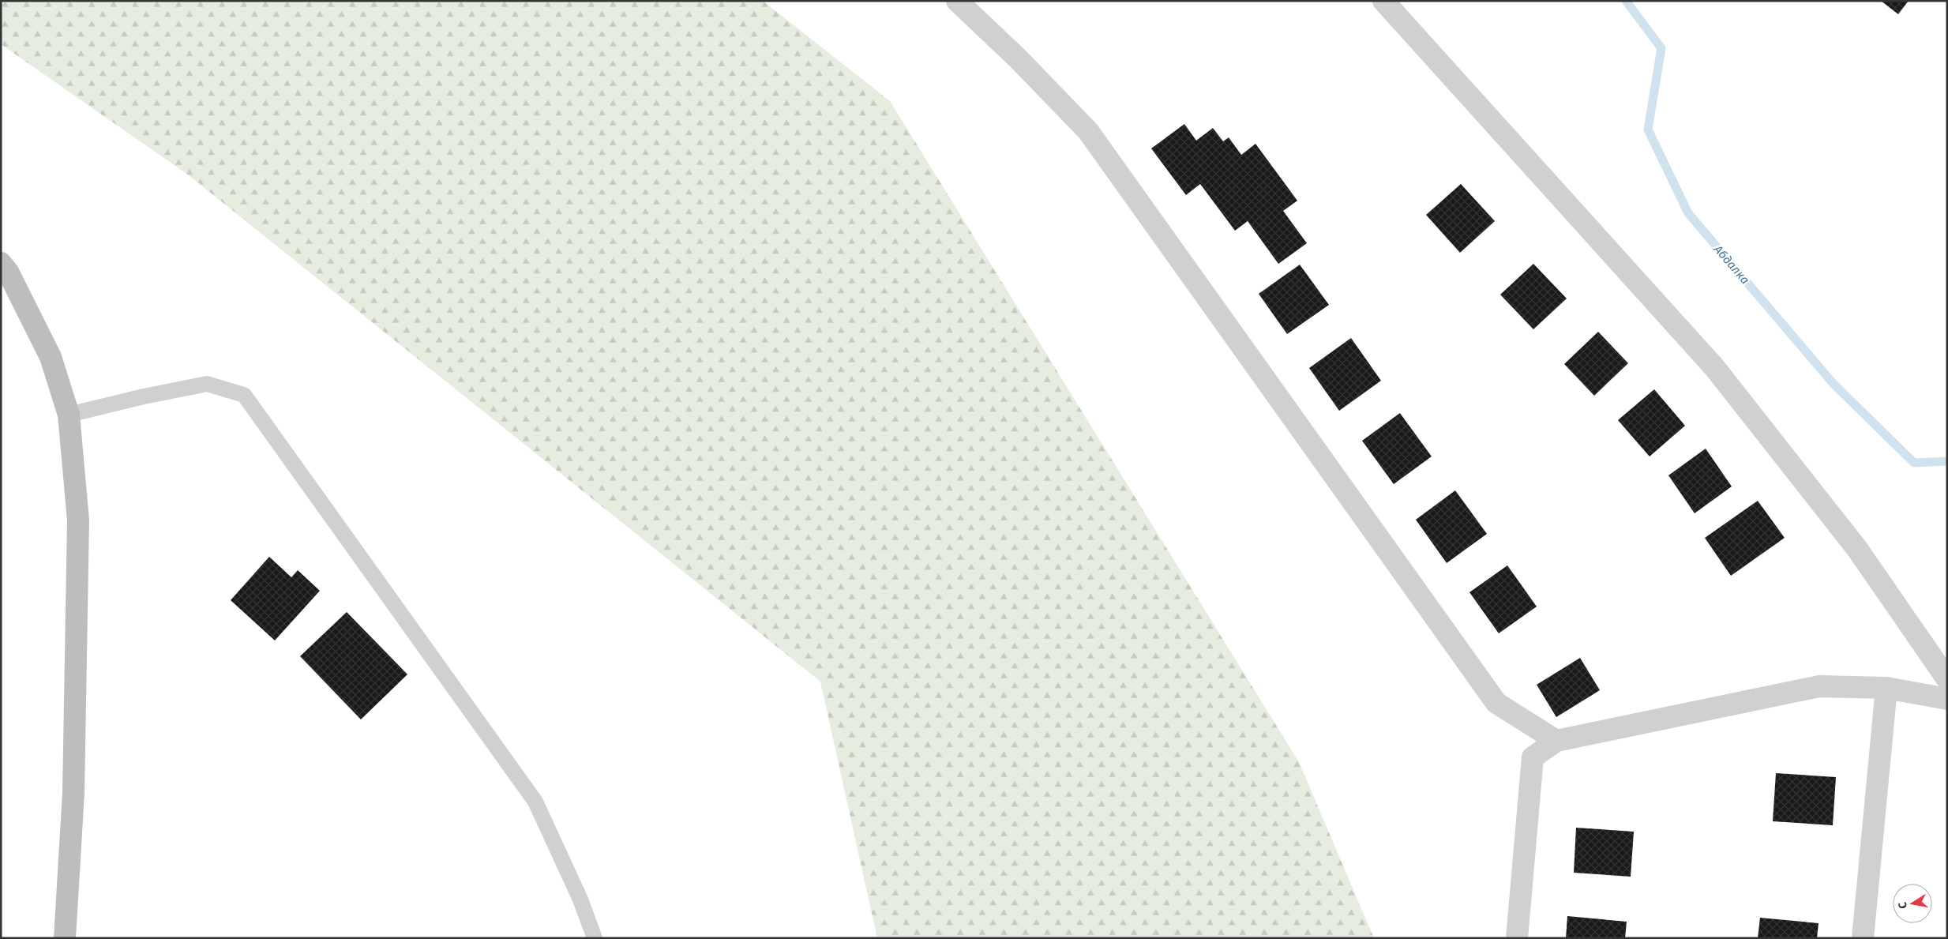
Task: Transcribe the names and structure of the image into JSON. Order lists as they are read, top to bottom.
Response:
{
  "water": ["Абдалка"],
  "north": "left"
}
